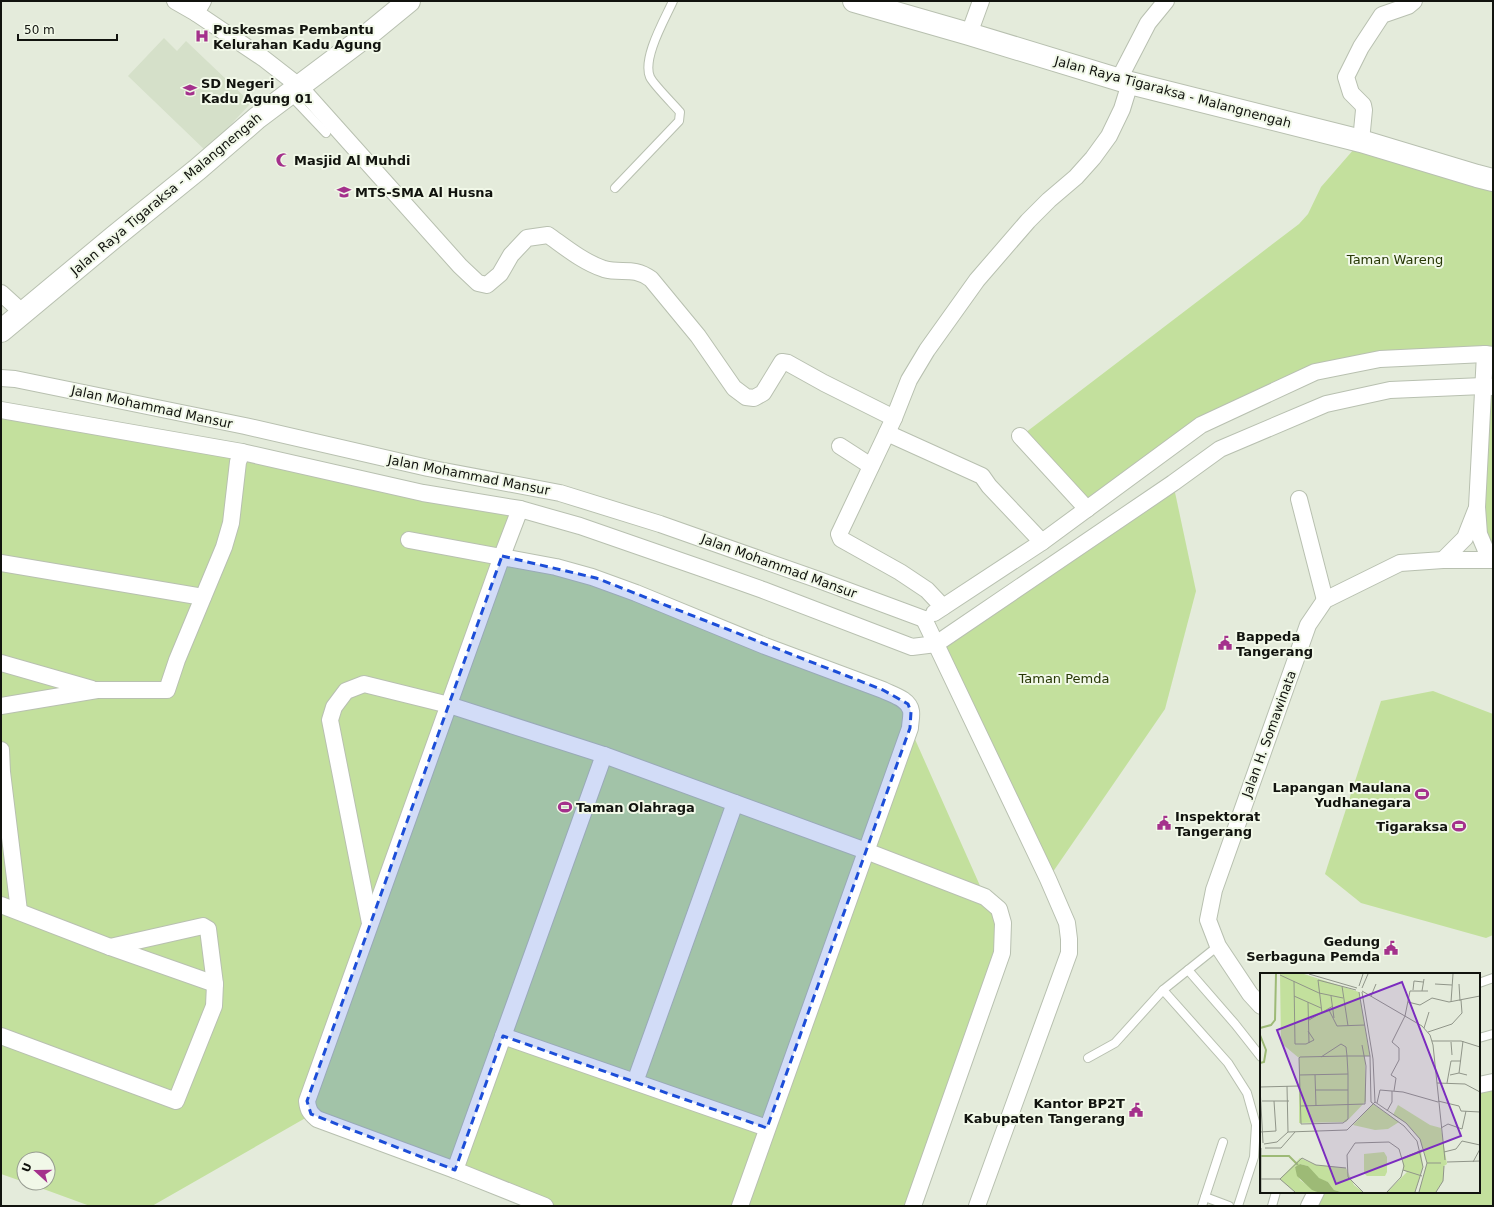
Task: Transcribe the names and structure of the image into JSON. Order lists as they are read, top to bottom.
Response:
{
  "streets": {
    "main road": ["Jalan Raya Tigaraksa - Malangnengah"],
    "street": ["Jalan Mohammad Mansur", "Jalan H. Somawinata"]
  },
  "parks": ["Taman Wareng", "Taman Pemda"],
  "places": {
    "hospital": ["Puskesmas Pembantu Kelurahan Kadu Agung"],
    "school or university": ["SD Negeri Kadu Agung 01", "MTS-SMA Al Husna"],
    "mosque": ["Masjid Al Muhdi"],
    "public building": [
      "Bappeda Tangerang",
      "Inspektorat Tangerang",
      "Gedung Serbaguna Pemda",
      "Kantor BP2T Kabupaten Tangerang"
    ],
    "sports": ["Lapangan Maulana Yudhanegara", "Taman Olahraga", "Tigaraksa"]
  },
  "scale_bar": "50 m",
  "north": "left"
}
